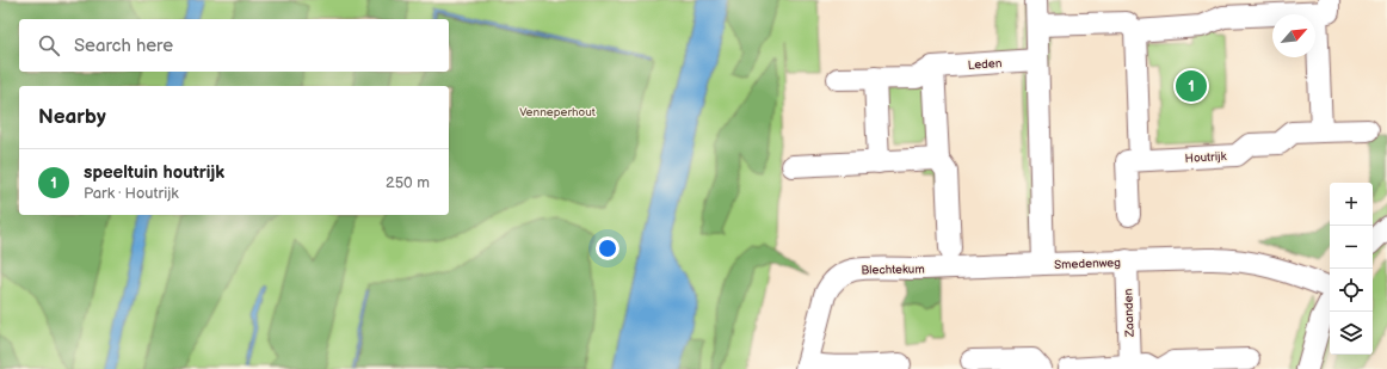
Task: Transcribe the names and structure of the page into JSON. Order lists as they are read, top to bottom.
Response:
{
  "streets": {
    "street": [
      "Leden",
      "Houtrijk",
      "Smedenweg",
      "Blechtekum",
      "Zaanden"
    ]
  },
  "crossings": [
    ["Leden", "Smedenweg"],
    ["Smedenweg", "Blechtekum"],
    ["Smedenweg", "Zaanden"]
  ],
  "parks": ["Venneperhout"],
  "north": "top right",
  "page": {
    "search": "Search here",
    "pins": "1",
    "heading": "Nearby",
    "list": [
      {
        "mark": "1",
        "name": "speeltuin houtrijk",
        "note": "Park · Houtrijk",
        "value": "250 m"
      }
    ],
    "map_buttons": ["+", "−"]
  }
}
